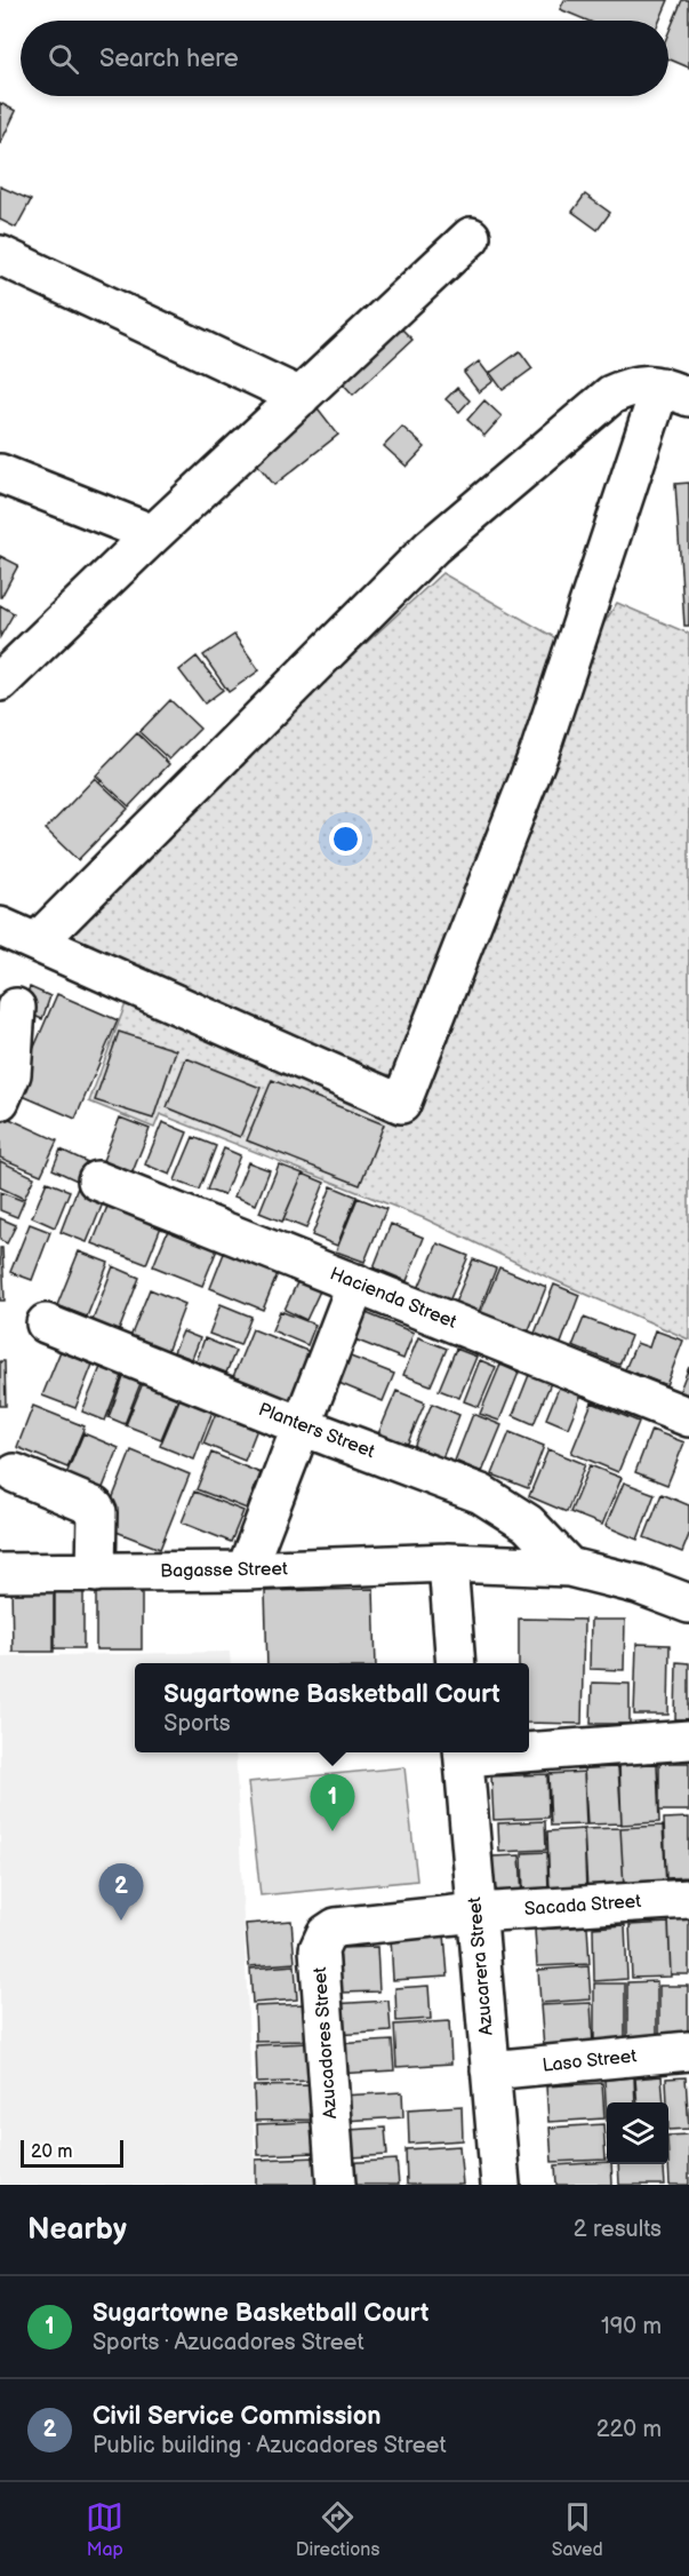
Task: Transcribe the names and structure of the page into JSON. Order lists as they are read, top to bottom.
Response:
{
  "streets": {
    "street": [
      "Hacienda Street",
      "Planters Street",
      "Bagasse Street",
      "Sacada Street",
      "Azucarera Street",
      "Azucadores Street",
      "Laso Street"
    ]
  },
  "crossings": [
    ["Sacada Street", "Azucarera Street"],
    ["Sacada Street", "Azucadores Street"],
    ["Azucarera Street", "Azucadores Street"],
    ["Azucarera Street", "Laso Street"]
  ],
  "scale_bar": "20 m",
  "page": {
    "search": "Search here",
    "popup": ["Sugartowne Basketball Court", "Sports"],
    "pins": ["1", "2"],
    "scale": "20 m",
    "heading": ["Nearby", "2 results"],
    "list": [
      {
        "mark": "1",
        "name": "Sugartowne Basketball Court",
        "note": "Sports · Azucadores Street",
        "value": "190 m"
      },
      {
        "mark": "2",
        "name": "Civil Service Commission",
        "note": "Public building · Azucadores Street",
        "value": "220 m"
      }
    ],
    "nav": ["Map", "Directions", "Saved"]
  }
}
